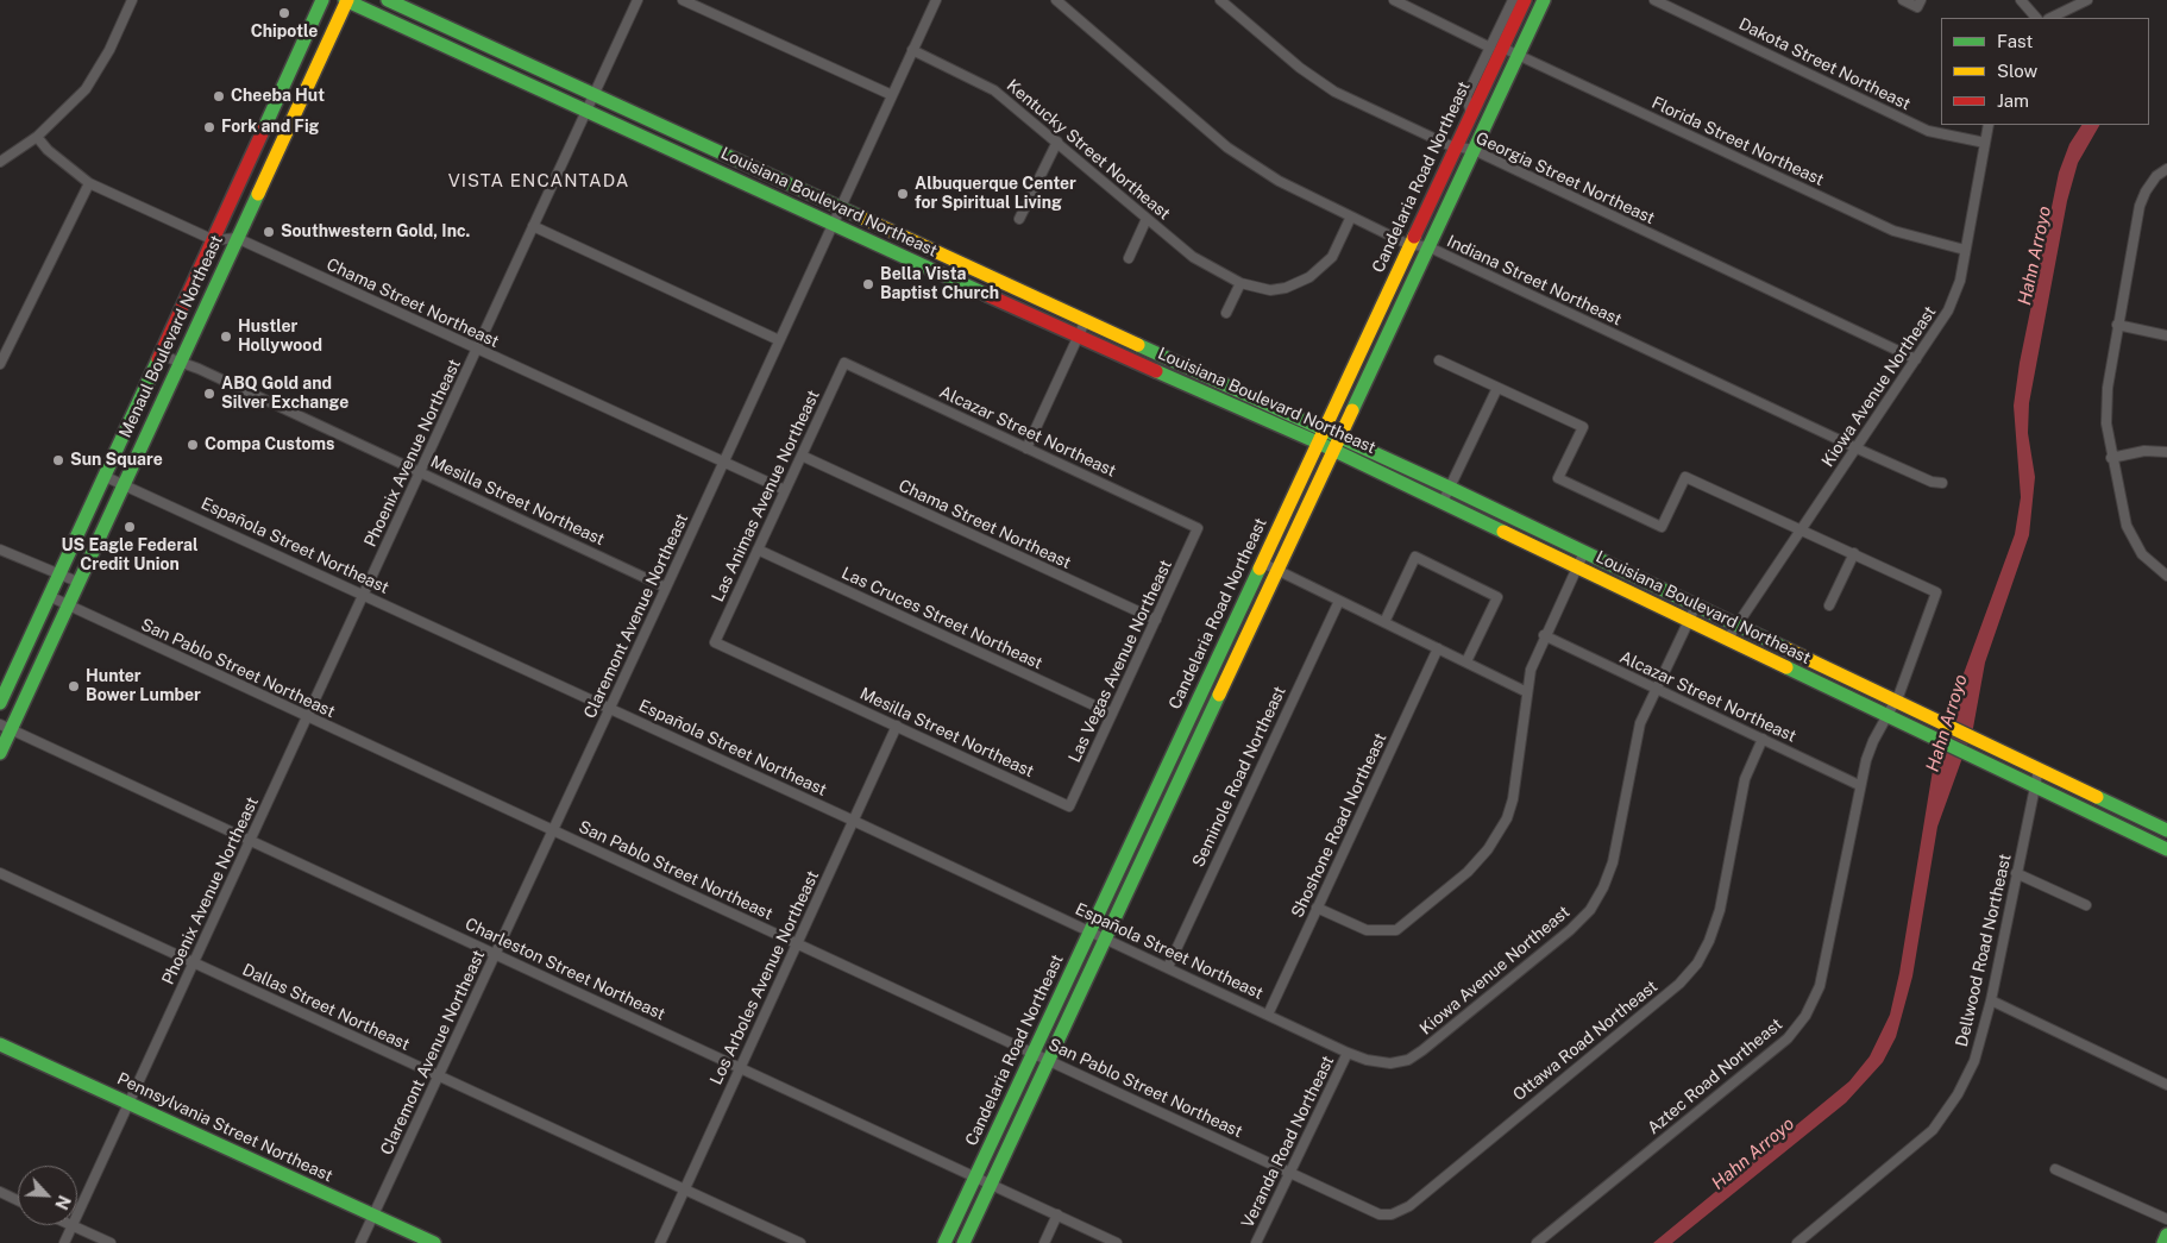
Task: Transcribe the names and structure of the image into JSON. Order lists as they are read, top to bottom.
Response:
{
  "streets": {
    "main road": [
      "Candelaria Road Northeast",
      "Louisiana Boulevard Northeast",
      "Menaul Boulevard Northeast",
      "Pennsylvania Street Northeast"
    ],
    "street": [
      "Dakota Street Northeast",
      "Florida Street Northeast",
      "Kentucky Street Northeast",
      "Georgia Street Northeast",
      "Indiana Street Northeast",
      "Chama Street Northeast",
      "Kiowa Avenue Northeast",
      "Alcazar Street Northeast",
      "Phoenix Avenue Northeast",
      "Las Animas Avenue Northeast",
      "Mesilla Street Northeast",
      "Española Street Northeast",
      "Claremont Avenue Northeast",
      "Las Cruces Street Northeast",
      "Las Vegas Avenue Northeast",
      "San Pablo Street Northeast",
      "Seminole Road Northeast",
      "Shoshone Road Northeast",
      "Dellwood Road Northeast",
      "Charleston Street Northeast",
      "Los Arboles Avenue Northeast",
      "Dallas Street Northeast",
      "Ottawa Road Northeast",
      "Aztec Road Northeast",
      "Veranda Road Northeast"
    ]
  },
  "crossings": [
    ["Dakota Street Northeast", "Kiowa Avenue Northeast"],
    ["Florida Street Northeast", "Candelaria Road Northeast"],
    ["Florida Street Northeast", "Kiowa Avenue Northeast"],
    ["Kentucky Street Northeast", "Indiana Street Northeast"],
    ["Kentucky Street Northeast", "Claremont Avenue Northeast"],
    ["Candelaria Road Northeast", "Georgia Street Northeast"],
    ["Candelaria Road Northeast", "Louisiana Boulevard Northeast"],
    ["Candelaria Road Northeast", "Indiana Street Northeast"],
    ["Candelaria Road Northeast", "Española Street Northeast"],
    ["Candelaria Road Northeast", "San Pablo Street Northeast"],
    ["Candelaria Road Northeast", "Charleston Street Northeast"],
    ["Georgia Street Northeast", "Kiowa Avenue Northeast"],
    ["Louisiana Boulevard Northeast", "Menaul Boulevard Northeast"],
    ["Louisiana Boulevard Northeast", "Kiowa Avenue Northeast"],
    ["Louisiana Boulevard Northeast", "Phoenix Avenue Northeast"],
    ["Louisiana Boulevard Northeast", "Claremont Avenue Northeast"],
    ["Louisiana Boulevard Northeast", "Dellwood Road Northeast"],
    ["Louisiana Boulevard Northeast", "Aztec Road Northeast"],
    ["Indiana Street Northeast", "Kiowa Avenue Northeast"],
    ["Chama Street Northeast", "Menaul Boulevard Northeast"],
    ["Chama Street Northeast", "Phoenix Avenue Northeast"],
    ["Chama Street Northeast", "Las Animas Avenue Northeast"],
    ["Chama Street Northeast", "Claremont Avenue Northeast"],
    ["Chama Street Northeast", "Las Vegas Avenue Northeast"],
    ["Menaul Boulevard Northeast", "Mesilla Street Northeast"],
    ["Menaul Boulevard Northeast", "Española Street Northeast"],
    ["Menaul Boulevard Northeast", "San Pablo Street Northeast"],
    ["Menaul Boulevard Northeast", "Charleston Street Northeast"],
    ["Kiowa Avenue Northeast", "Alcazar Street Northeast"],
    ["Kiowa Avenue Northeast", "Española Street Northeast"],
    ["Kiowa Avenue Northeast", "Veranda Road Northeast"],
    ["Alcazar Street Northeast", "Las Animas Avenue Northeast"],
    ["Alcazar Street Northeast", "Las Vegas Avenue Northeast"],
    ["Alcazar Street Northeast", "Ottawa Road Northeast"],
    ["Alcazar Street Northeast", "Aztec Road Northeast"],
    ["Phoenix Avenue Northeast", "Mesilla Street Northeast"],
    ["Phoenix Avenue Northeast", "Española Street Northeast"],
    ["Phoenix Avenue Northeast", "San Pablo Street Northeast"],
    ["Phoenix Avenue Northeast", "Charleston Street Northeast"],
    ["Phoenix Avenue Northeast", "Dallas Street Northeast"],
    ["Phoenix Avenue Northeast", "Pennsylvania Street Northeast"],
    ["Las Animas Avenue Northeast", "Mesilla Street Northeast"],
    ["Las Animas Avenue Northeast", "Las Cruces Street Northeast"],
    ["Mesilla Street Northeast", "Claremont Avenue Northeast"],
    ["Mesilla Street Northeast", "Las Vegas Avenue Northeast"],
    ["Mesilla Street Northeast", "Los Arboles Avenue Northeast"],
    ["Española Street Northeast", "Claremont Avenue Northeast"],
    ["Española Street Northeast", "Seminole Road Northeast"],
    ["Española Street Northeast", "Shoshone Road Northeast"],
    ["Española Street Northeast", "Los Arboles Avenue Northeast"],
    ["Española Street Northeast", "Veranda Road Northeast"],
    ["Claremont Avenue Northeast", "San Pablo Street Northeast"],
    ["Claremont Avenue Northeast", "Charleston Street Northeast"],
    ["Claremont Avenue Northeast", "Dallas Street Northeast"],
    ["Claremont Avenue Northeast", "Pennsylvania Street Northeast"],
    ["Las Cruces Street Northeast", "Las Vegas Avenue Northeast"],
    ["San Pablo Street Northeast", "Los Arboles Avenue Northeast"],
    ["San Pablo Street Northeast", "Ottawa Road Northeast"],
    ["San Pablo Street Northeast", "Veranda Road Northeast"],
    ["Charleston Street Northeast", "Los Arboles Avenue Northeast"],
    ["Los Arboles Avenue Northeast", "Dallas Street Northeast"],
    ["Ottawa Road Northeast", "Veranda Road Northeast"]
  ],
  "districts": ["VISTA ENCANTADA"],
  "water": ["Hahn Arroyo"],
  "places": [
    "Chipotle",
    "Cheeba Hut",
    "Fork and Fig",
    "Albuquerque Center for Spiritual Living",
    "Southwestern Gold, Inc.",
    "Bella Vista Baptist Church",
    "Hustler Hollywood",
    "ABQ Gold and Silver Exchange",
    "Compa Customs",
    "Sun Square",
    "US Eagle Federal Credit Union",
    "Hunter Bower Lumber"
  ],
  "legend": ["Fast", "Slow", "Jam"],
  "north": "bottom right"
}
